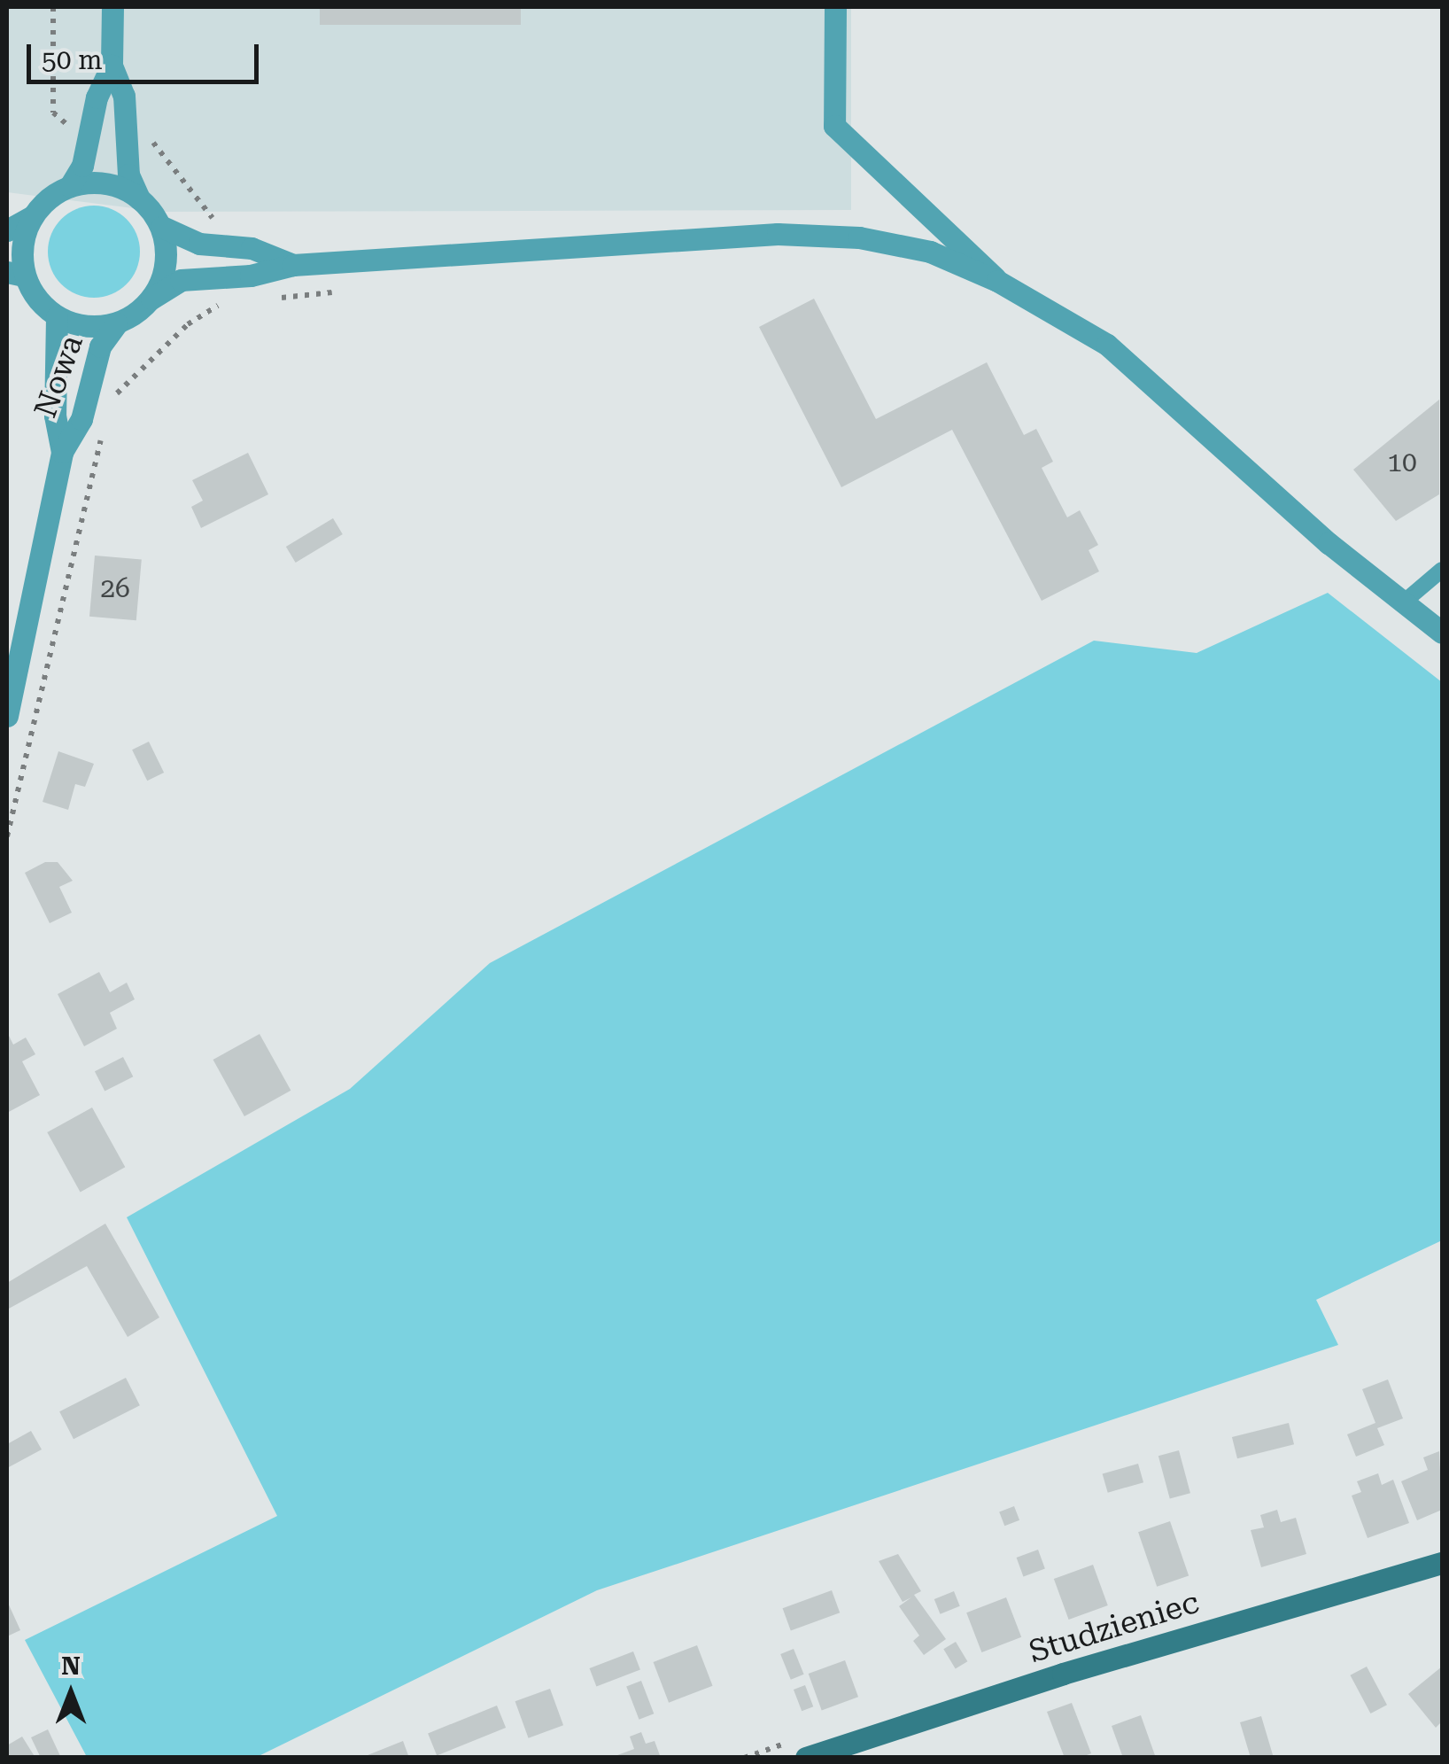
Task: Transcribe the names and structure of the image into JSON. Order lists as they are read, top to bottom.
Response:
{
  "streets": {
    "main road": ["Studzieniec"],
    "street": ["Nowa"]
  },
  "house_numbers": ["10", "26"],
  "scale_bar": "50 m",
  "north": "top"
}
